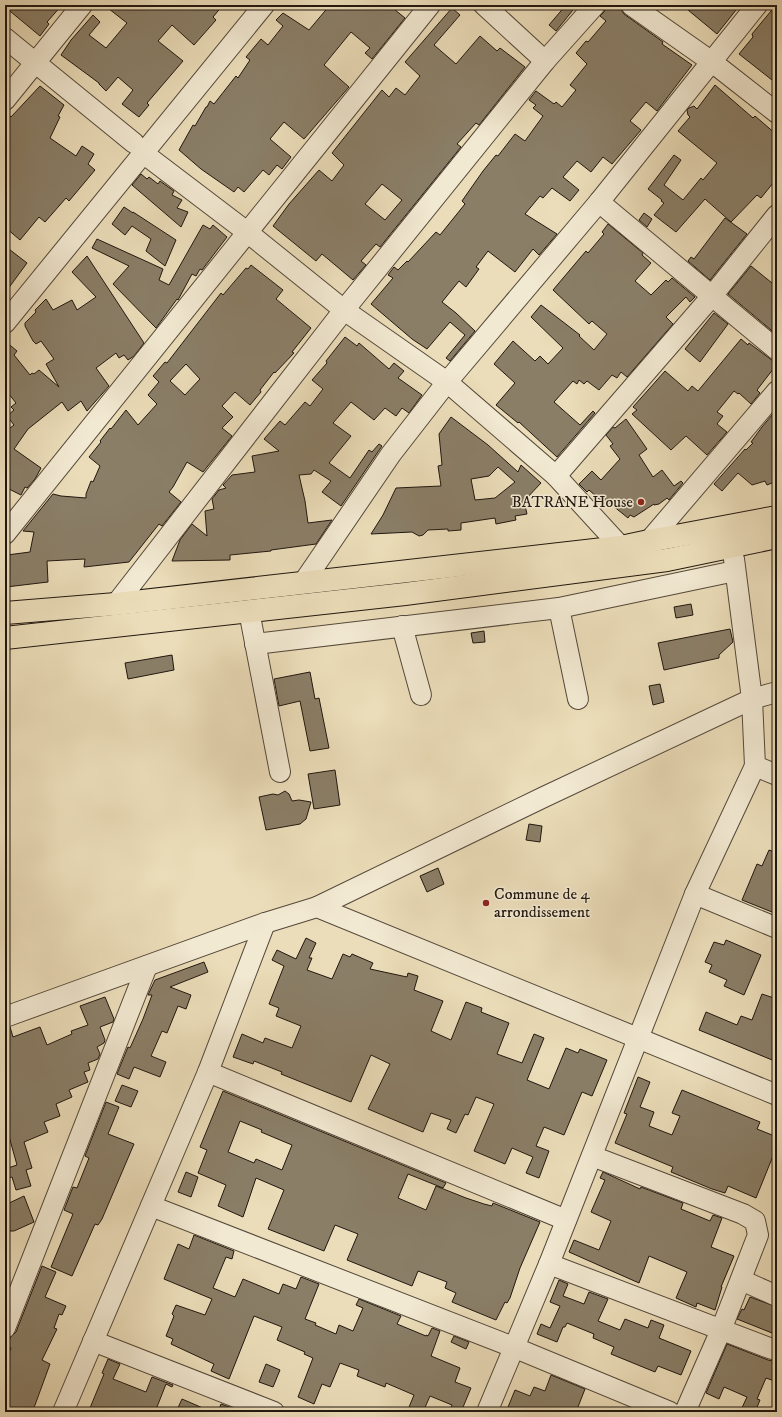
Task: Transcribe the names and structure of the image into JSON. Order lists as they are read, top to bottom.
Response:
{
  "places": ["BATRANE House", "Commune de 4 arrondissement"]
}
